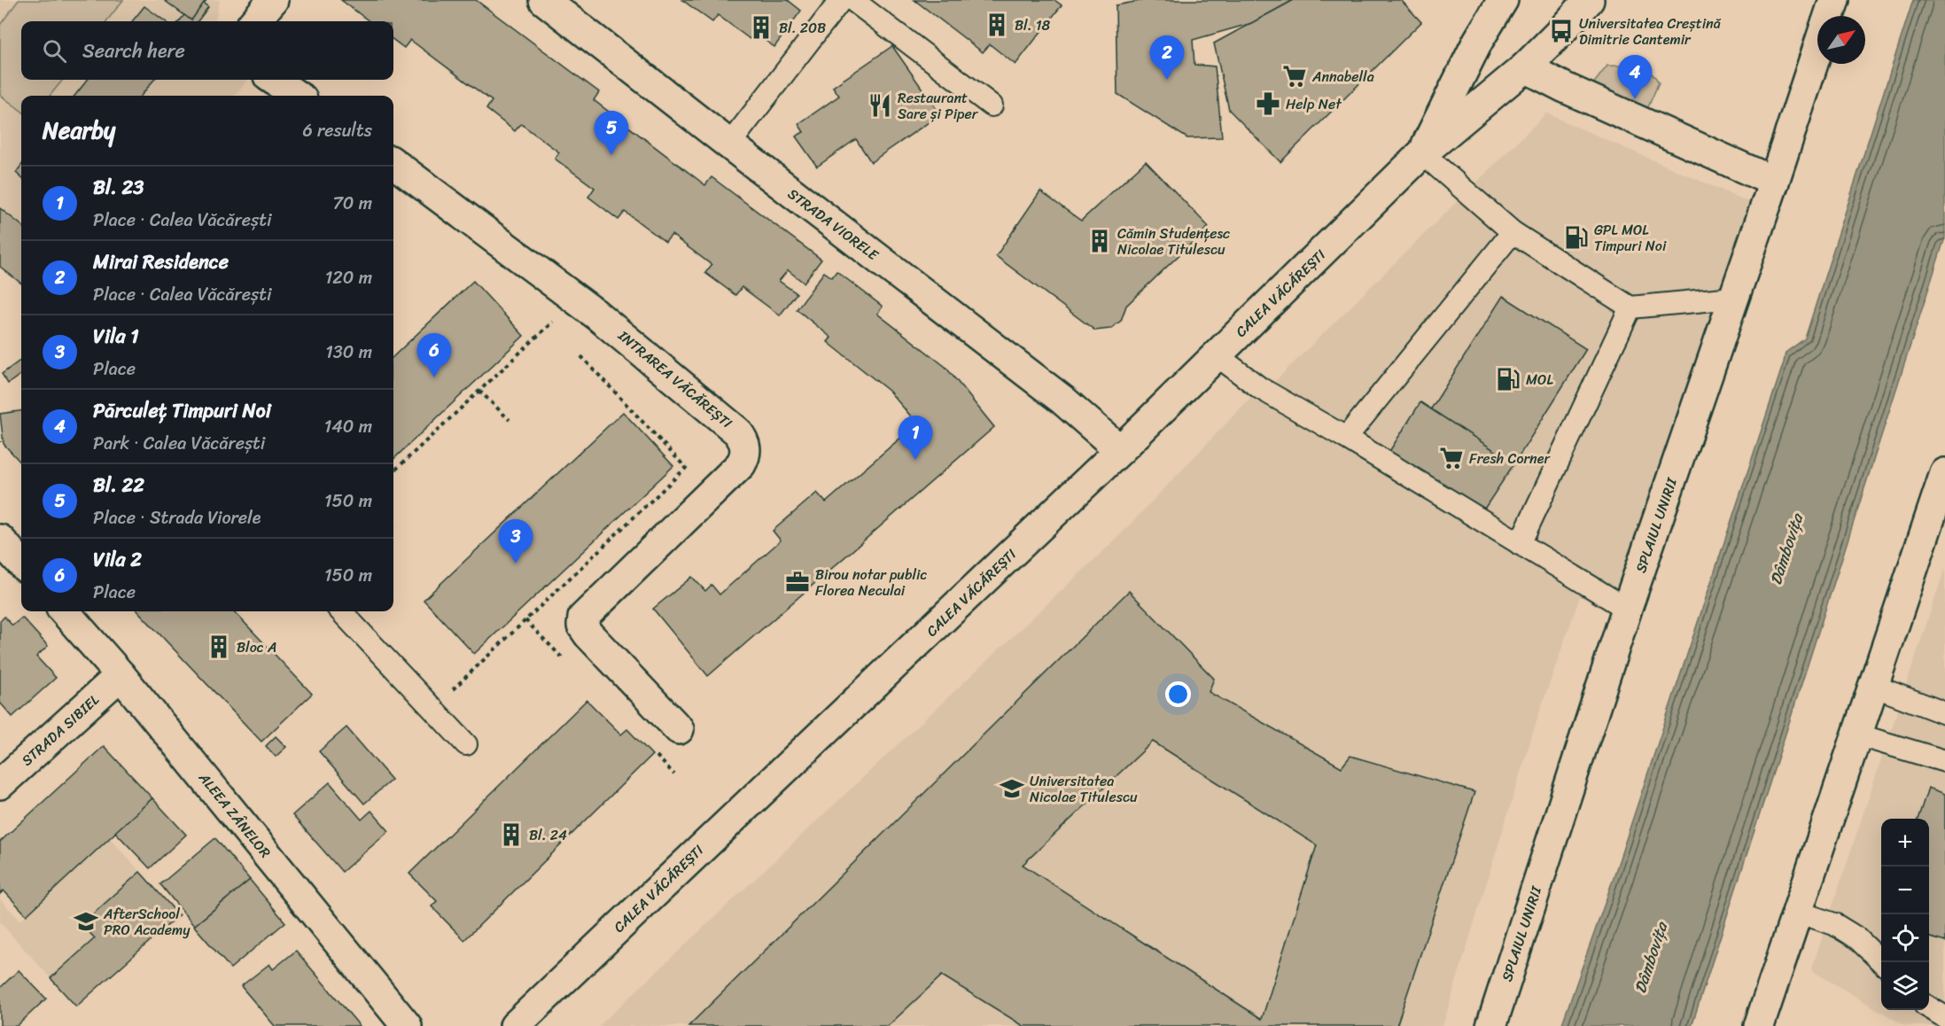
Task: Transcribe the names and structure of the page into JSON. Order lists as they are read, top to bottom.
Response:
{
  "streets": {
    "main road": [
      "STRADA VIORELE",
      "CALEA VĂCĂREȘTI",
      "INTRAREA VĂCĂREȘTI",
      "SPLAIUL UNIRII",
      "STRADA SIBIEL",
      "ALEEA ZÂNELOR"
    ]
  },
  "crossings": [
    ["STRADA VIORELE", "CALEA VĂCĂREȘTI"],
    ["STRADA SIBIEL", "ALEEA ZÂNELOR"]
  ],
  "water": ["Dâmbovița"],
  "places": {
    "building": [
      "Bl. 18",
      "Bl. 20B",
      "Cămin Studențesc Nicolae Titulescu",
      "Bloc A",
      "Bl. 24"
    ],
    "bus stop": ["Universitatea Creștină Dimitrie Cantemir"],
    "supermarket": ["Annabella", "Fresh Corner"],
    "pharmacy": ["Help Net"],
    "restaurant": ["Restaurant Sare și Piper"],
    "fuel station": ["GPL MOL Timpuri Noi", "MOL"],
    "office": ["Birou notar public Florea Neculai"],
    "school or university": ["Universitatea Nicolae Titulescu", "AfterSchool PRO Academy"]
  },
  "north": "top right",
  "page": {
    "search": "Search here",
    "pins": [
      "2",
      "4",
      "5",
      "6",
      "1",
      "3"
    ],
    "heading": ["Nearby", "6 results"],
    "list": [
      {
        "mark": "1",
        "name": "Bl. 23",
        "note": "Place · Calea Văcărești",
        "value": "70 m"
      },
      {
        "mark": "2",
        "name": "Mirai Residence",
        "note": "Place · Calea Văcărești",
        "value": "120 m"
      },
      {
        "mark": "3",
        "name": "Vila 1",
        "note": "Place",
        "value": "130 m"
      },
      {
        "mark": "4",
        "name": "Părculeț Timpuri Noi",
        "note": "Park · Calea Văcărești",
        "value": "140 m"
      },
      {
        "mark": "5",
        "name": "Bl. 22",
        "note": "Place · Strada Viorele",
        "value": "150 m"
      },
      {
        "mark": "6",
        "name": "Vila 2",
        "note": "Place",
        "value": "150 m"
      }
    ],
    "map_buttons": ["+", "−"]
  }
}
